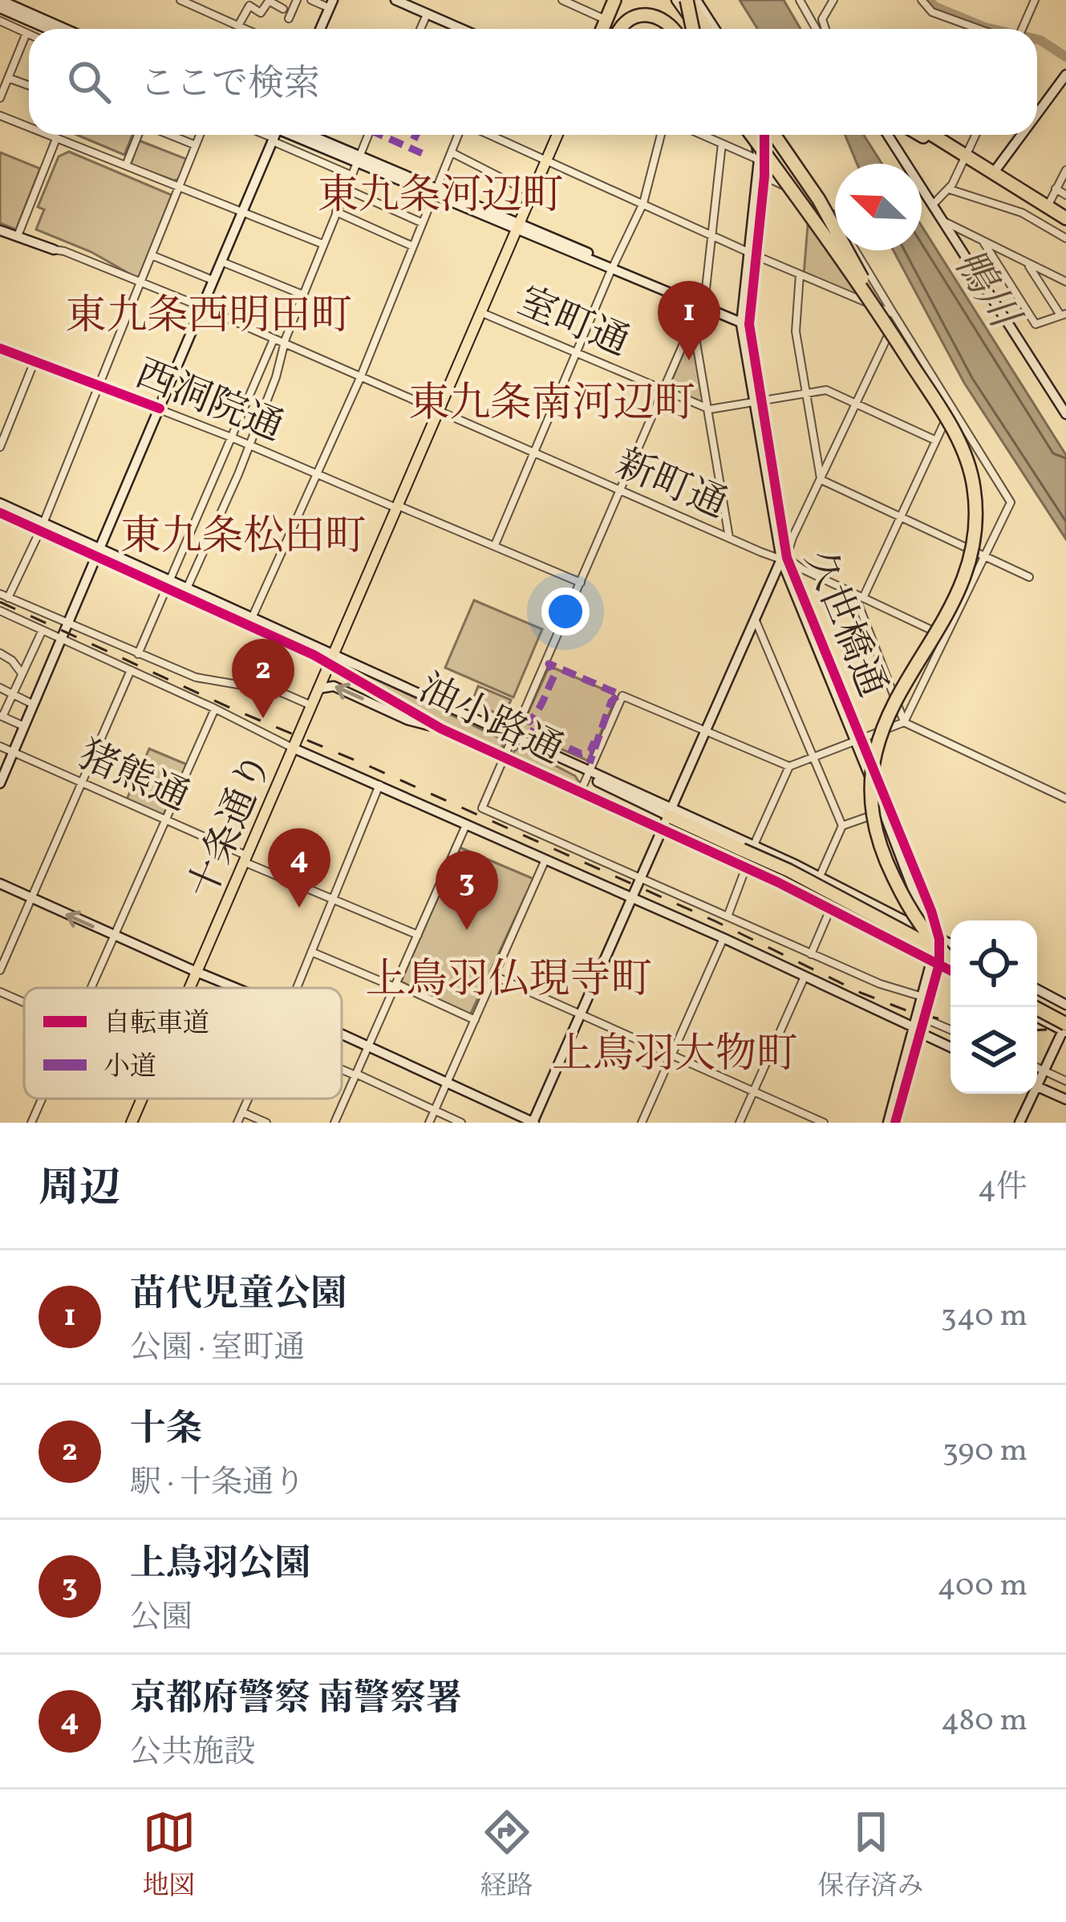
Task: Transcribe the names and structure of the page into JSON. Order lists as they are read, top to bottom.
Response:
{
  "streets": {
    "main road": ["十条通り"],
    "street": [
      "室町通",
      "西洞院通",
      "新町通",
      "久世橋通",
      "油小路通",
      "猪熊通"
    ]
  },
  "crossings": [
    ["室町通", "十条通り"],
    ["西洞院通", "十条通り"],
    ["新町通", "久世橋通"],
    ["新町通", "十条通り"],
    ["久世橋通", "油小路通"],
    ["油小路通", "十条通り"],
    ["猪熊通", "十条通り"]
  ],
  "districts": [
    "東九条河辺町",
    "東九条西明田町",
    "東九条南河辺町",
    "東九条松田町",
    "上鳥羽仏現寺町",
    "上鳥羽大物町"
  ],
  "water": ["鴨川"],
  "legend": ["自転車道", "小道"],
  "north": "top left",
  "page": {
    "search": "ここで検索",
    "pins": [
      "1",
      "2",
      "4",
      "3"
    ],
    "heading": ["周辺", "4件"],
    "list": [
      {
        "mark": "1",
        "name": "苗代児童公園",
        "note": "公園 · 室町通",
        "value": "340 m"
      },
      {
        "mark": "2",
        "name": "十条",
        "note": "駅 · 十条通り",
        "value": "390 m"
      },
      {
        "mark": "3",
        "name": "上鳥羽公園",
        "note": "公園",
        "value": "400 m"
      },
      {
        "mark": "4",
        "name": "京都府警察 南警察署",
        "note": "公共施設",
        "value": "480 m"
      }
    ],
    "nav": ["地図", "経路", "保存済み"]
  }
}
